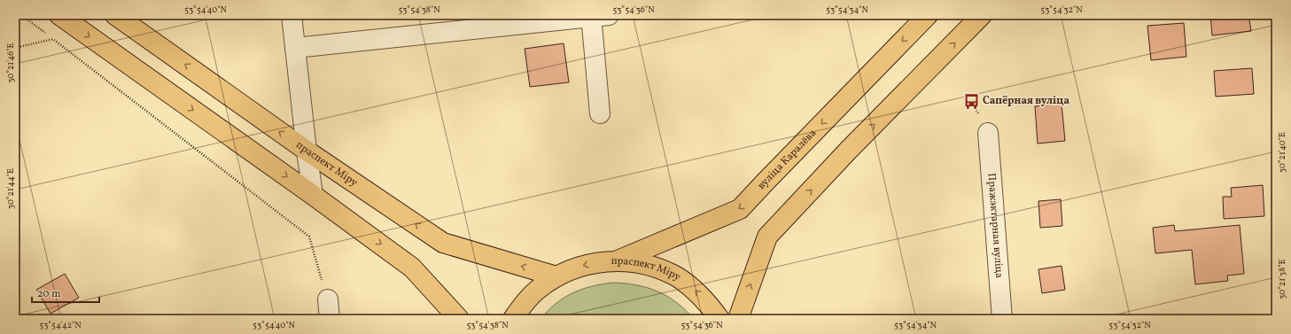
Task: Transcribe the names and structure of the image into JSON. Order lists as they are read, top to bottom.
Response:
{
  "streets": {
    "main road": ["вуліца Каралёва", "праспект Міру"],
    "street": ["Пражэктарная вуліца"]
  },
  "crossings": [
    ["вуліца Каралёва", "праспект Міру"]
  ],
  "places": {
    "bus stop": ["Сапёрная вуліца"]
  },
  "scale_bar": "20 m",
  "coordinates": [
    "53°54'40\"N",
    "53°54'38\"N",
    "53°54'36\"N",
    "53°54'34\"N",
    "53°54'32\"N",
    "30°21'46\"E",
    "30°21'40\"E",
    "30°21'44\"E",
    "30°21'38\"E",
    "53°54'42\"N"
  ]
}
